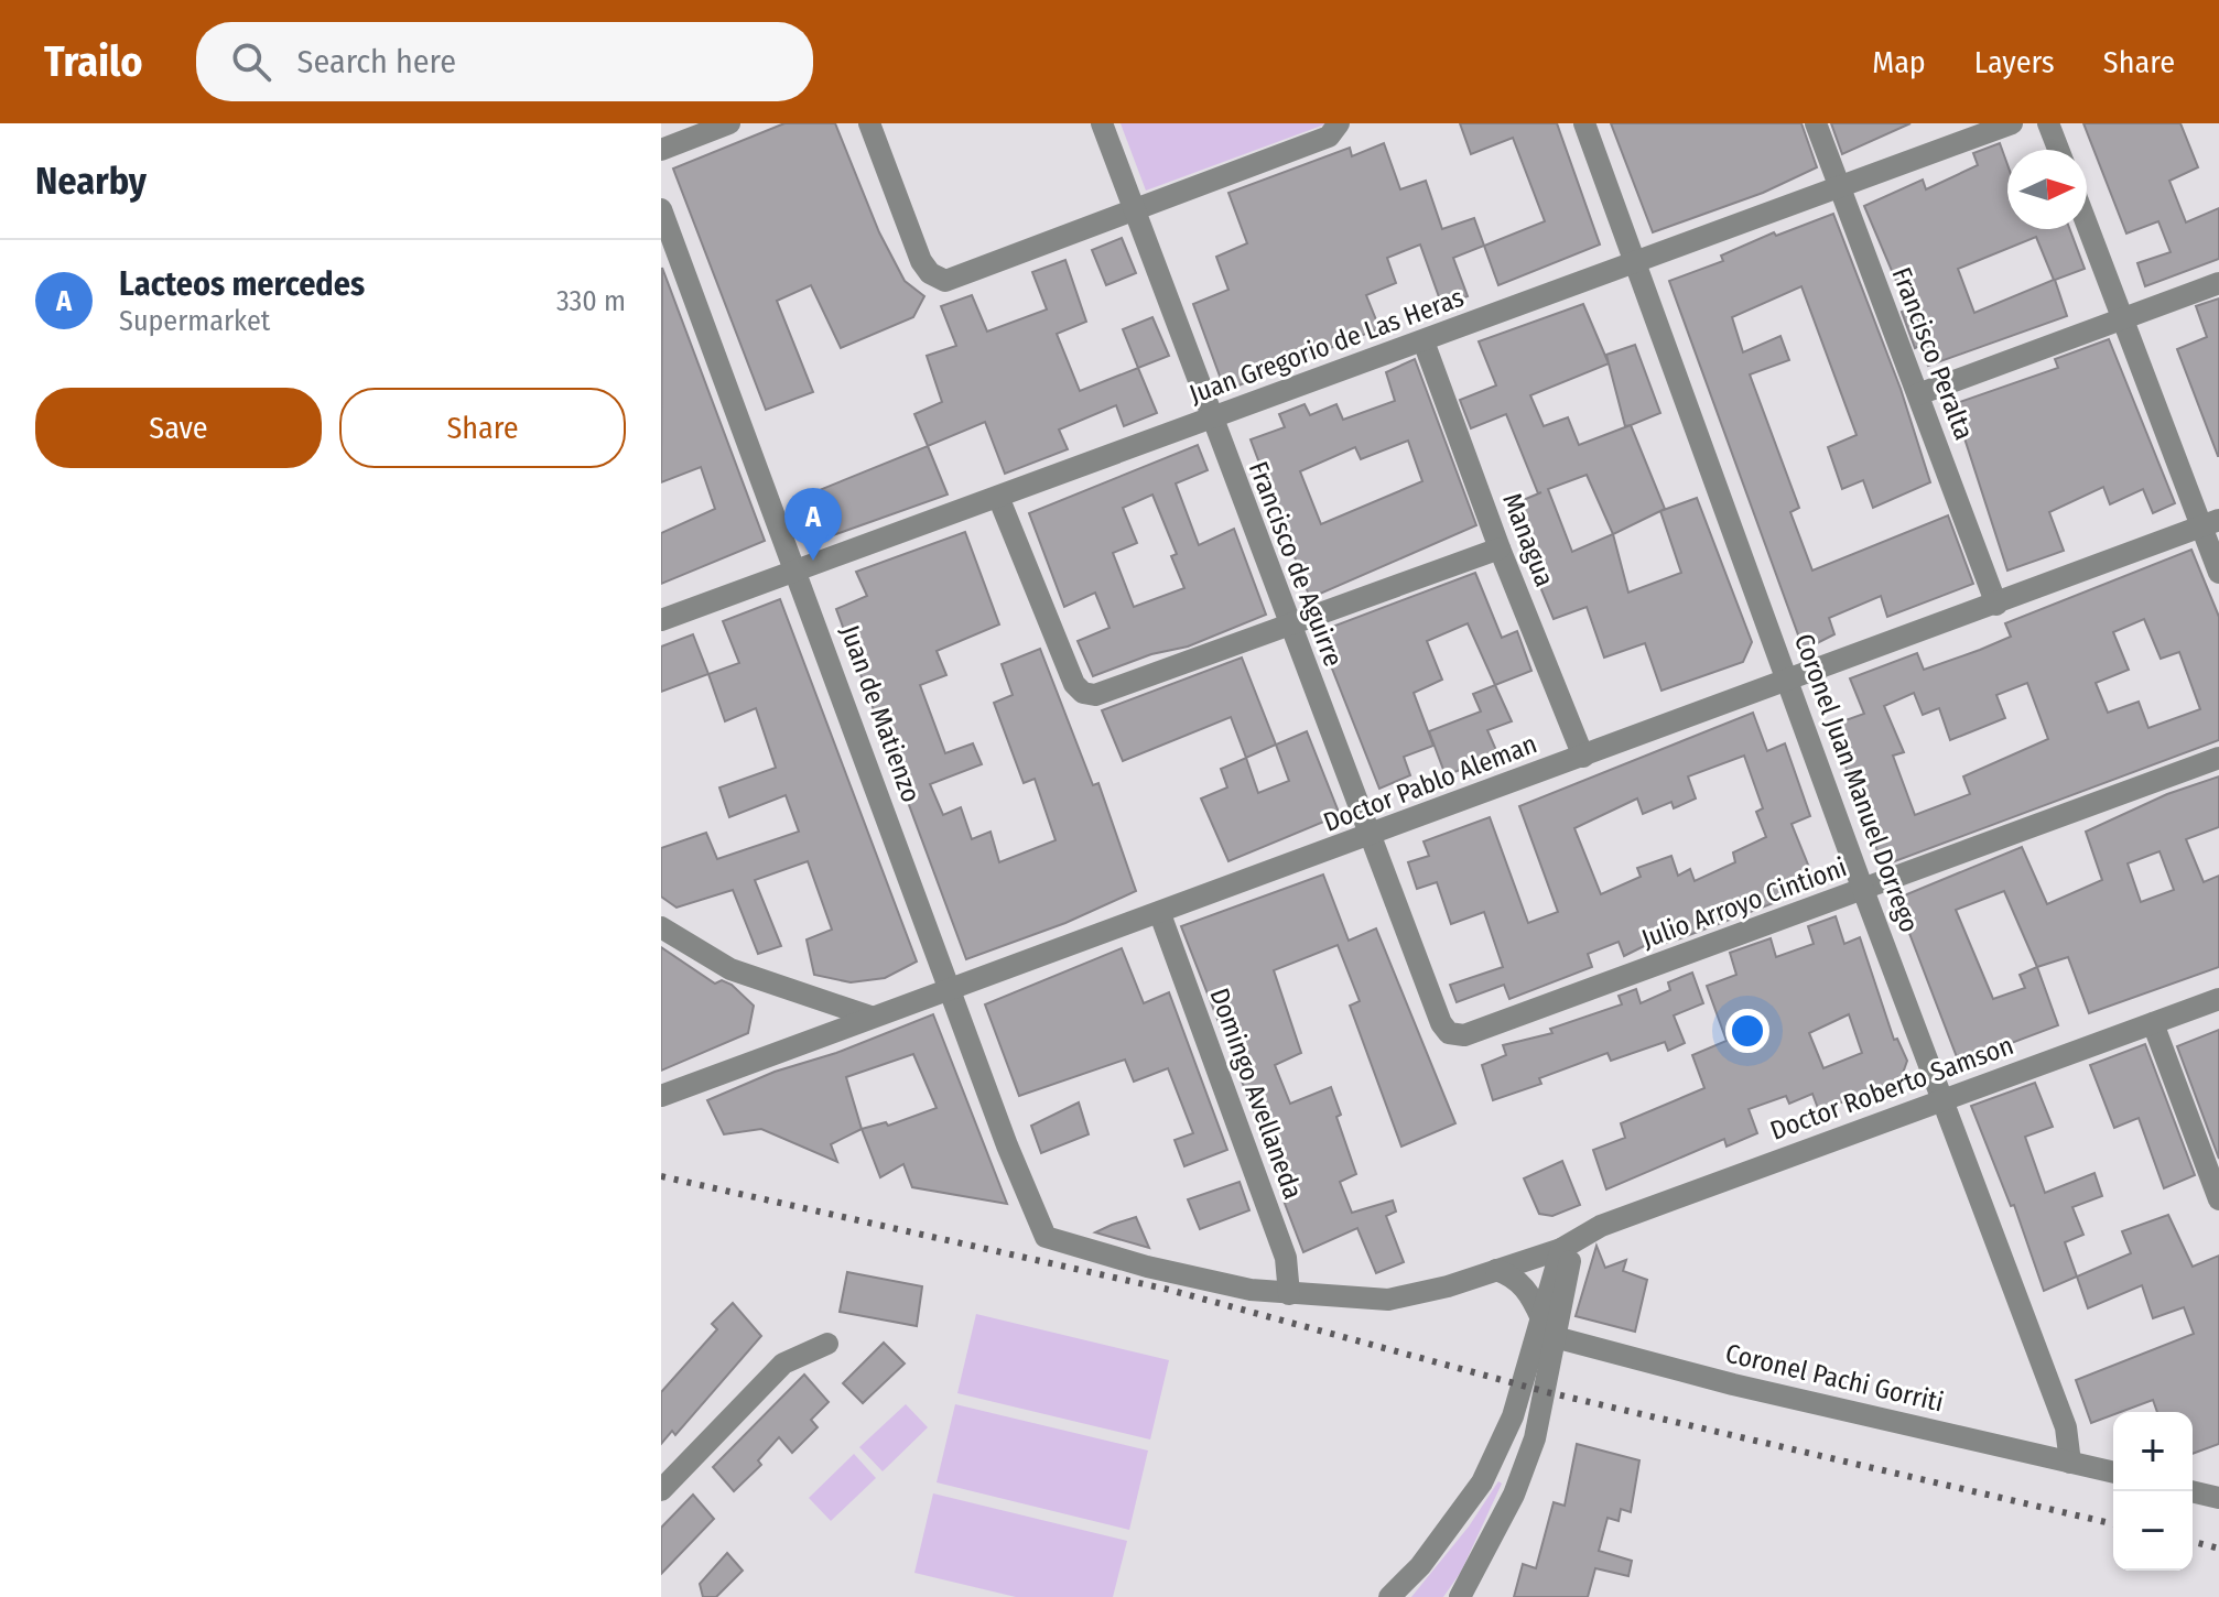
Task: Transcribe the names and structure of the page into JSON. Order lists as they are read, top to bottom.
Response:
{
  "streets": {
    "street": [
      "Juan Gregorio de Las Heras",
      "Francisco Peralta",
      "Managua",
      "Francisco de Aguirre",
      "Juan de Matienzo",
      "Doctor Pablo Aleman",
      "Coronel Juan Manuel Dorrego",
      "Julio Arroyo Cintioni",
      "Doctor Roberto Samson",
      "Domingo Avellaneda",
      "Coronel Pachi Gorriti"
    ]
  },
  "crossings": [
    ["Juan Gregorio de Las Heras", "Francisco Peralta"],
    ["Juan Gregorio de Las Heras", "Managua"],
    ["Juan Gregorio de Las Heras", "Francisco de Aguirre"],
    ["Juan Gregorio de Las Heras", "Juan de Matienzo"],
    ["Juan Gregorio de Las Heras", "Coronel Juan Manuel Dorrego"],
    ["Francisco Peralta", "Doctor Pablo Aleman"],
    ["Managua", "Doctor Pablo Aleman"],
    ["Francisco de Aguirre", "Doctor Pablo Aleman"],
    ["Francisco de Aguirre", "Julio Arroyo Cintioni"],
    ["Juan de Matienzo", "Doctor Pablo Aleman"],
    ["Juan de Matienzo", "Doctor Roberto Samson"],
    ["Juan de Matienzo", "Domingo Avellaneda"],
    ["Doctor Pablo Aleman", "Coronel Juan Manuel Dorrego"],
    ["Doctor Pablo Aleman", "Domingo Avellaneda"],
    ["Coronel Juan Manuel Dorrego", "Julio Arroyo Cintioni"],
    ["Coronel Juan Manuel Dorrego", "Doctor Roberto Samson"],
    ["Coronel Juan Manuel Dorrego", "Coronel Pachi Gorriti"],
    ["Doctor Roberto Samson", "Domingo Avellaneda"]
  ],
  "north": "right",
  "page": {
    "header": "Trailo",
    "search": "Search here",
    "nav": ["Map", "Layers", "Share"],
    "heading": "Nearby",
    "list": [
      {
        "mark": "A",
        "name": "Lacteos mercedes",
        "note": "Supermarket",
        "value": "330 m"
      }
    ],
    "buttons": ["Save", "Share"],
    "pins": "A",
    "map_buttons": ["+", "−"]
  }
}
